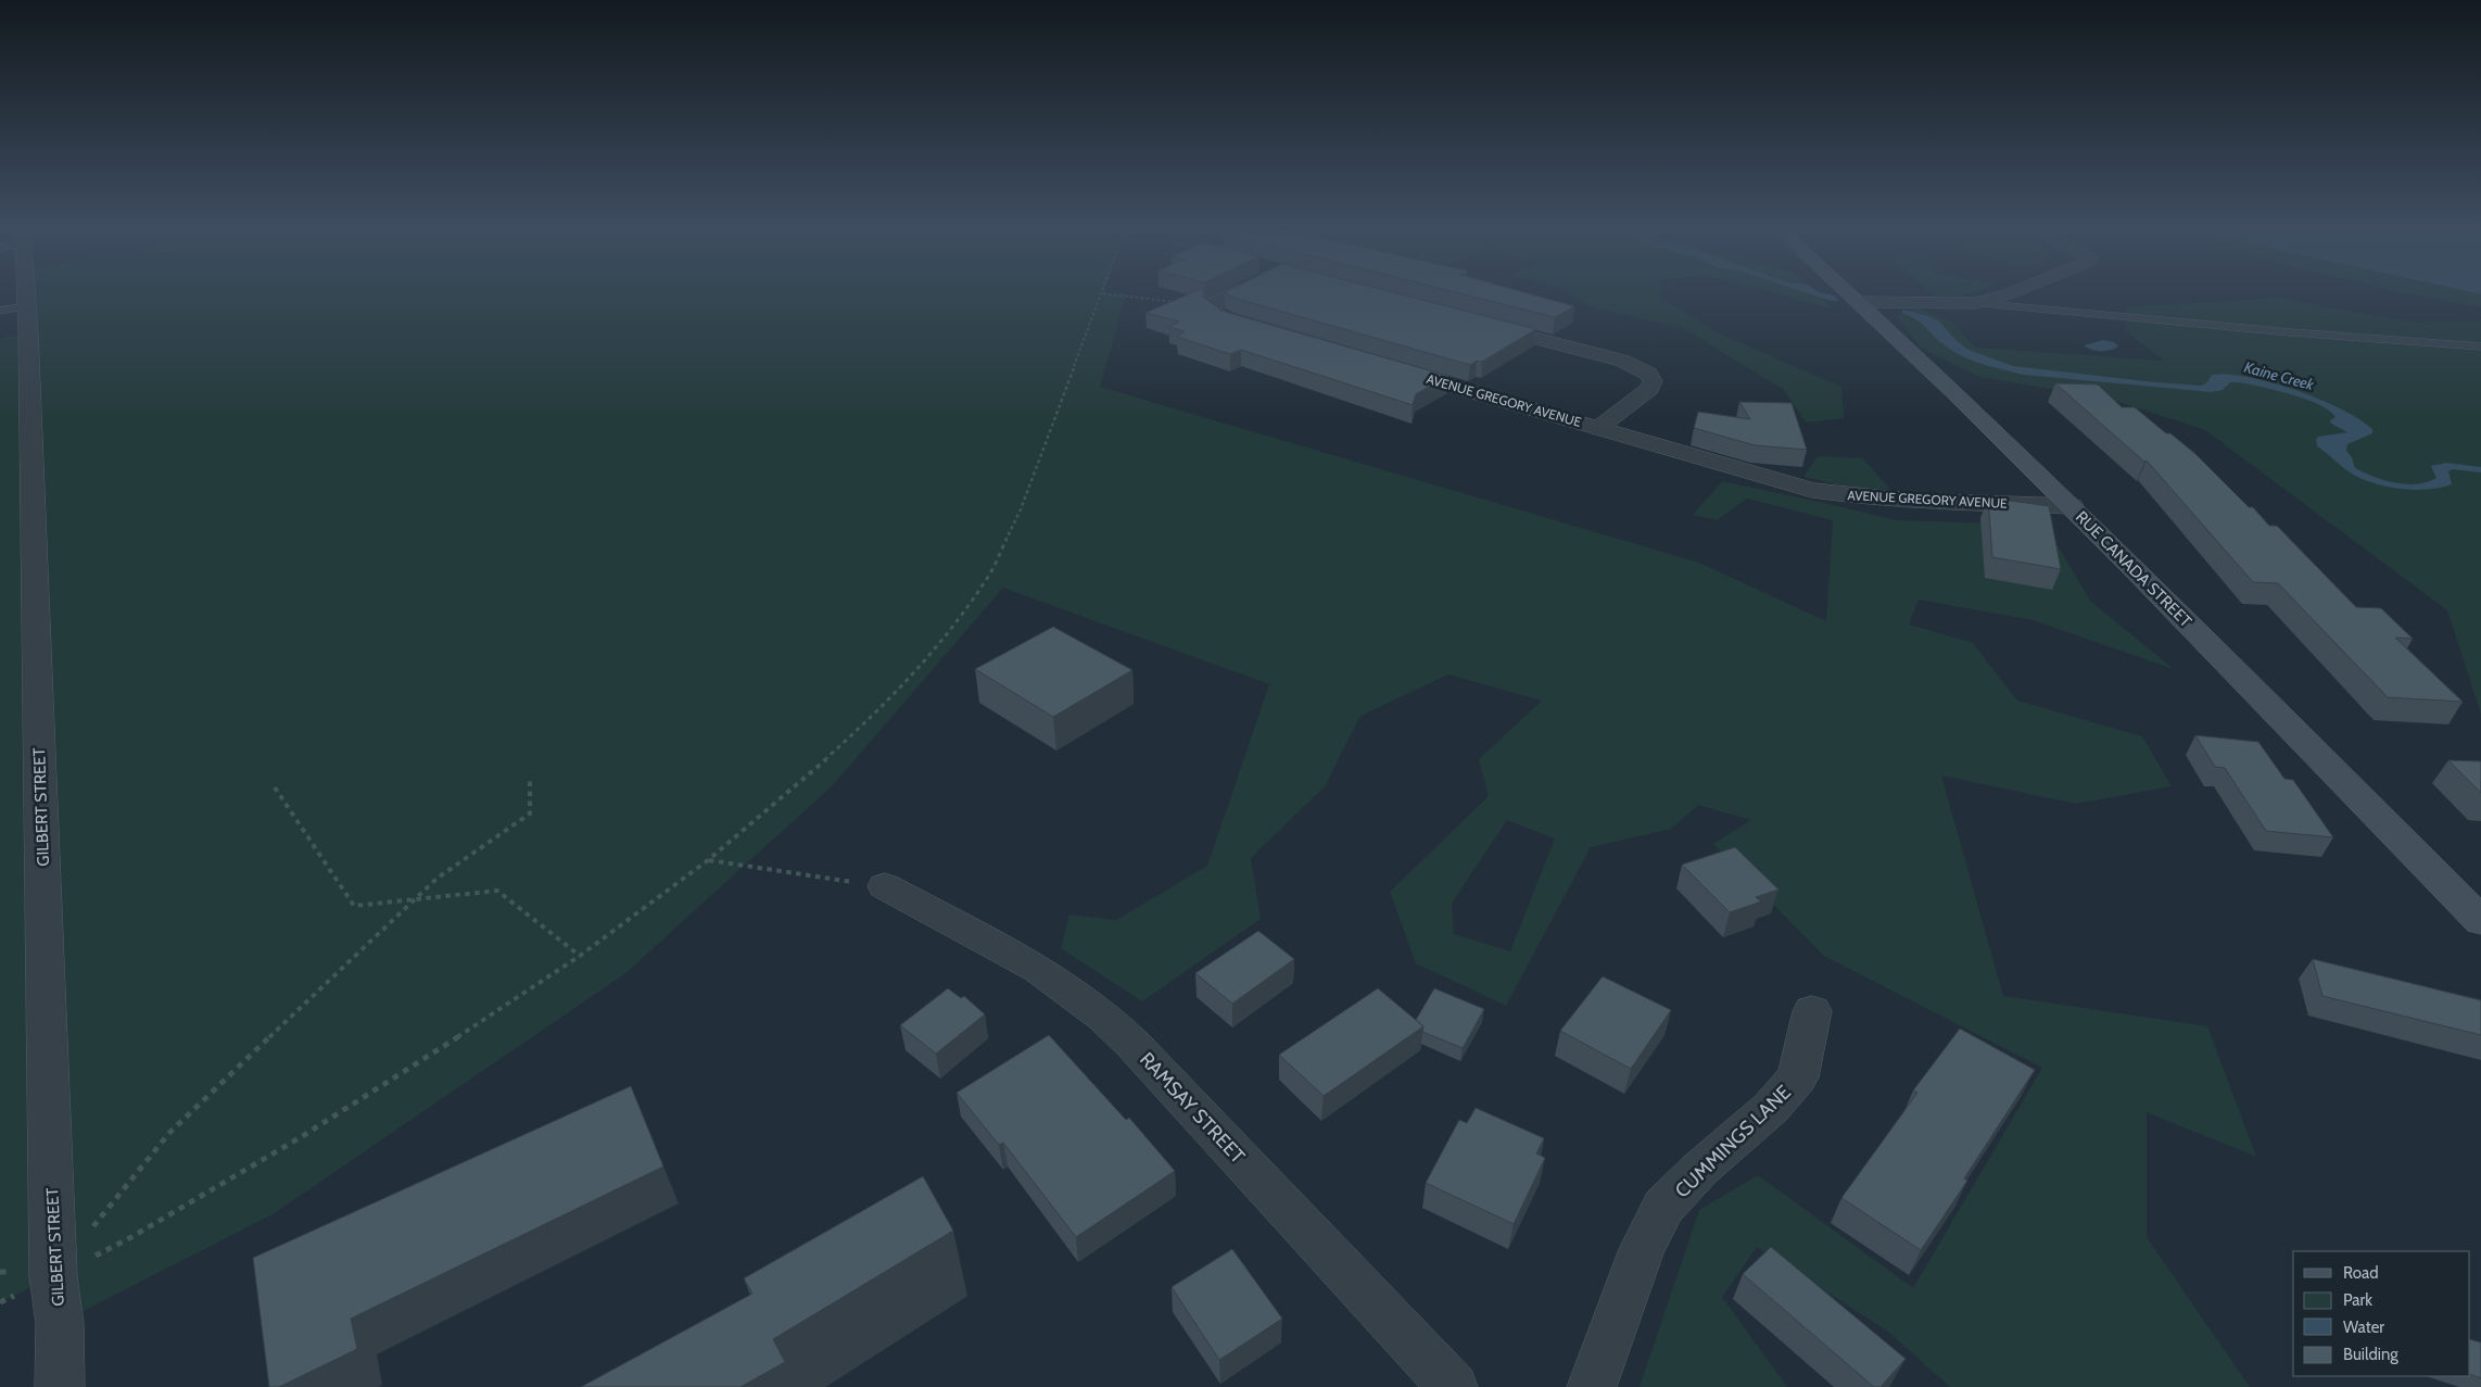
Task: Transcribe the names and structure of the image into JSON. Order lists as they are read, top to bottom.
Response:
{
  "streets": {
    "main road": ["RUE CANADA STREET"],
    "street": [
      "AVENUE GREGORY AVENUE",
      "GILBERT STREET",
      "RAMSAY STREET",
      "CUMMINGS LANE"
    ]
  },
  "crossings": [
    ["AVENUE GREGORY AVENUE", "RUE CANADA STREET"]
  ],
  "water": ["Kaine Creek"],
  "legend": [
    "Road",
    "Park",
    "Water",
    "Building"
  ]
}
